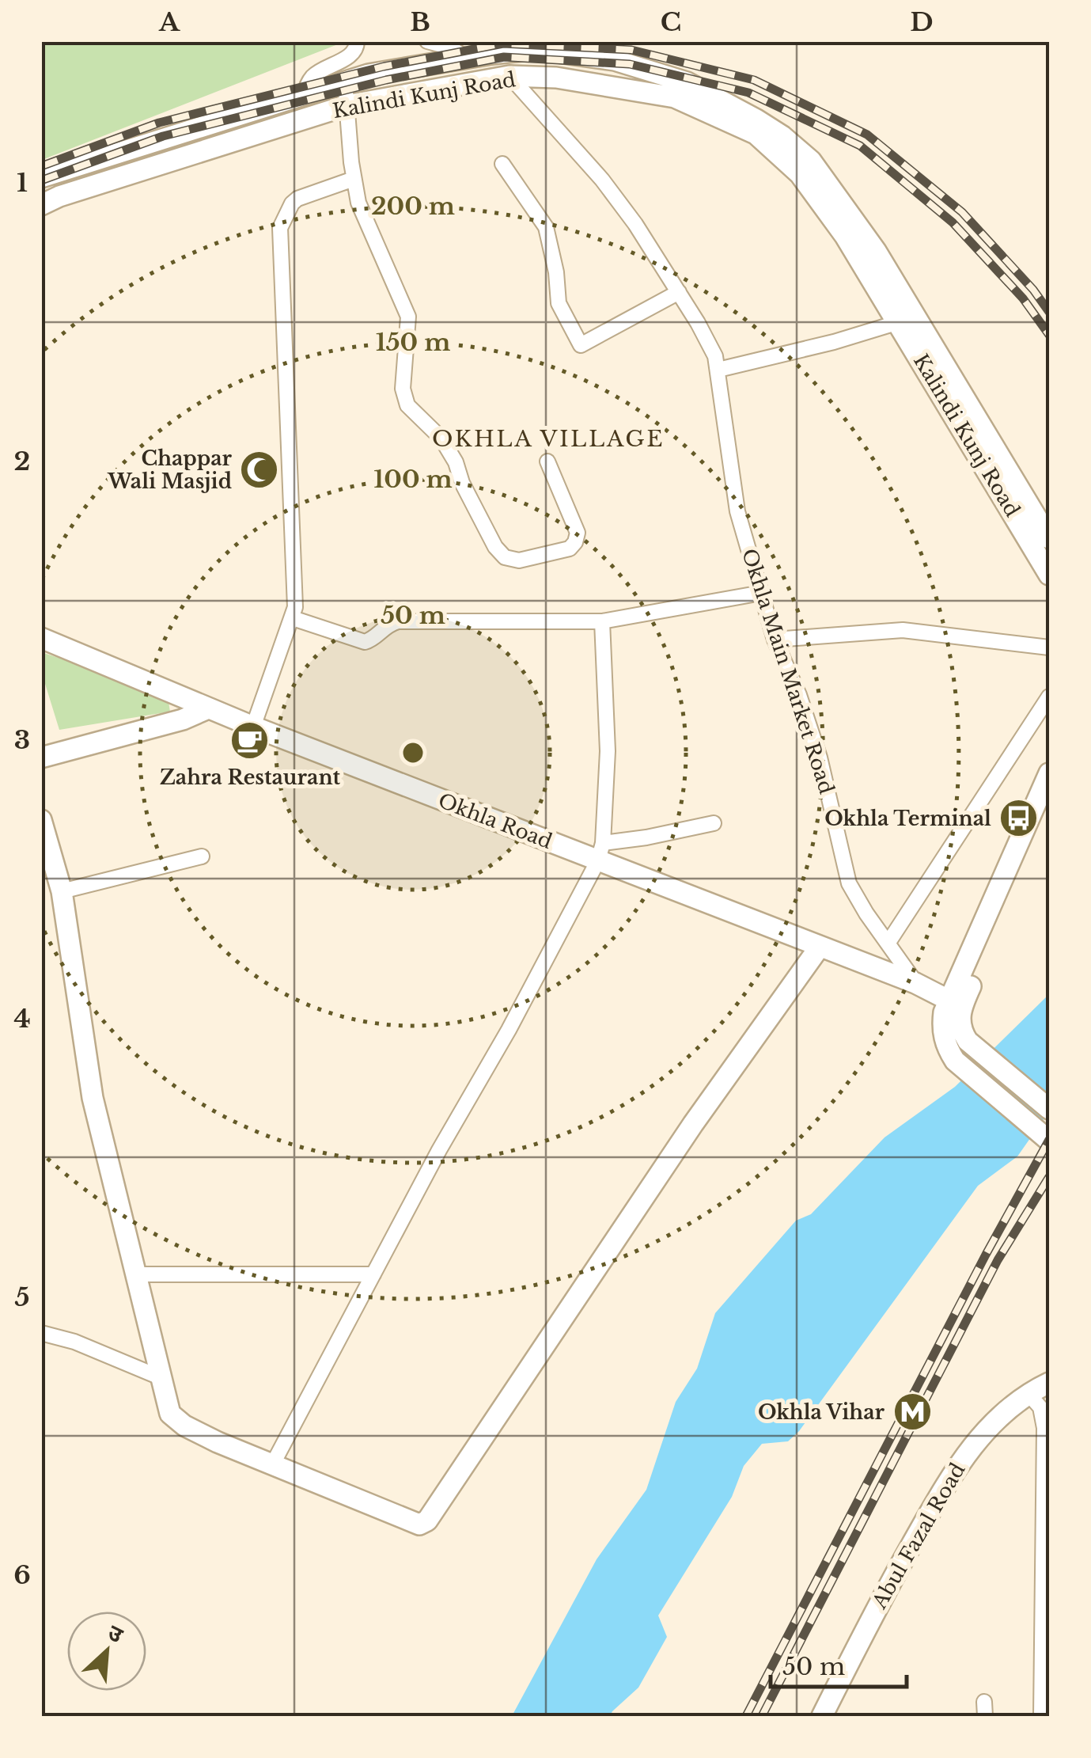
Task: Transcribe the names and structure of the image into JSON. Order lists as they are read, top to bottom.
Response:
{
  "streets": {
    "main road": ["Kalindi Kunj Road", "Okhla Road", "Abul Fazal Road"],
    "street": ["Okhla Main Market Road"]
  },
  "crossings": [
    ["Kalindi Kunj Road", "Okhla Main Market Road"],
    ["Okhla Main Market Road", "Okhla Road"]
  ],
  "districts": ["OKHLA VILLAGE"],
  "places": {
    "mosque": ["Chappar Wali Masjid"],
    "cafe": ["Zahra Restaurant"],
    "bus stop": ["Okhla Terminal"],
    "metro station": ["Okhla Vihar"]
  },
  "scale_bar": "50 m",
  "north": "top right",
  "grid": {
    "columns": [
      "A",
      "B",
      "C",
      "D"
    ],
    "rows": [
      "1",
      "2",
      "3",
      "4",
      "5",
      "6"
    ]
  },
  "rings": [
    "200 m",
    "150 m",
    "100 m",
    "50 m"
  ]
}
